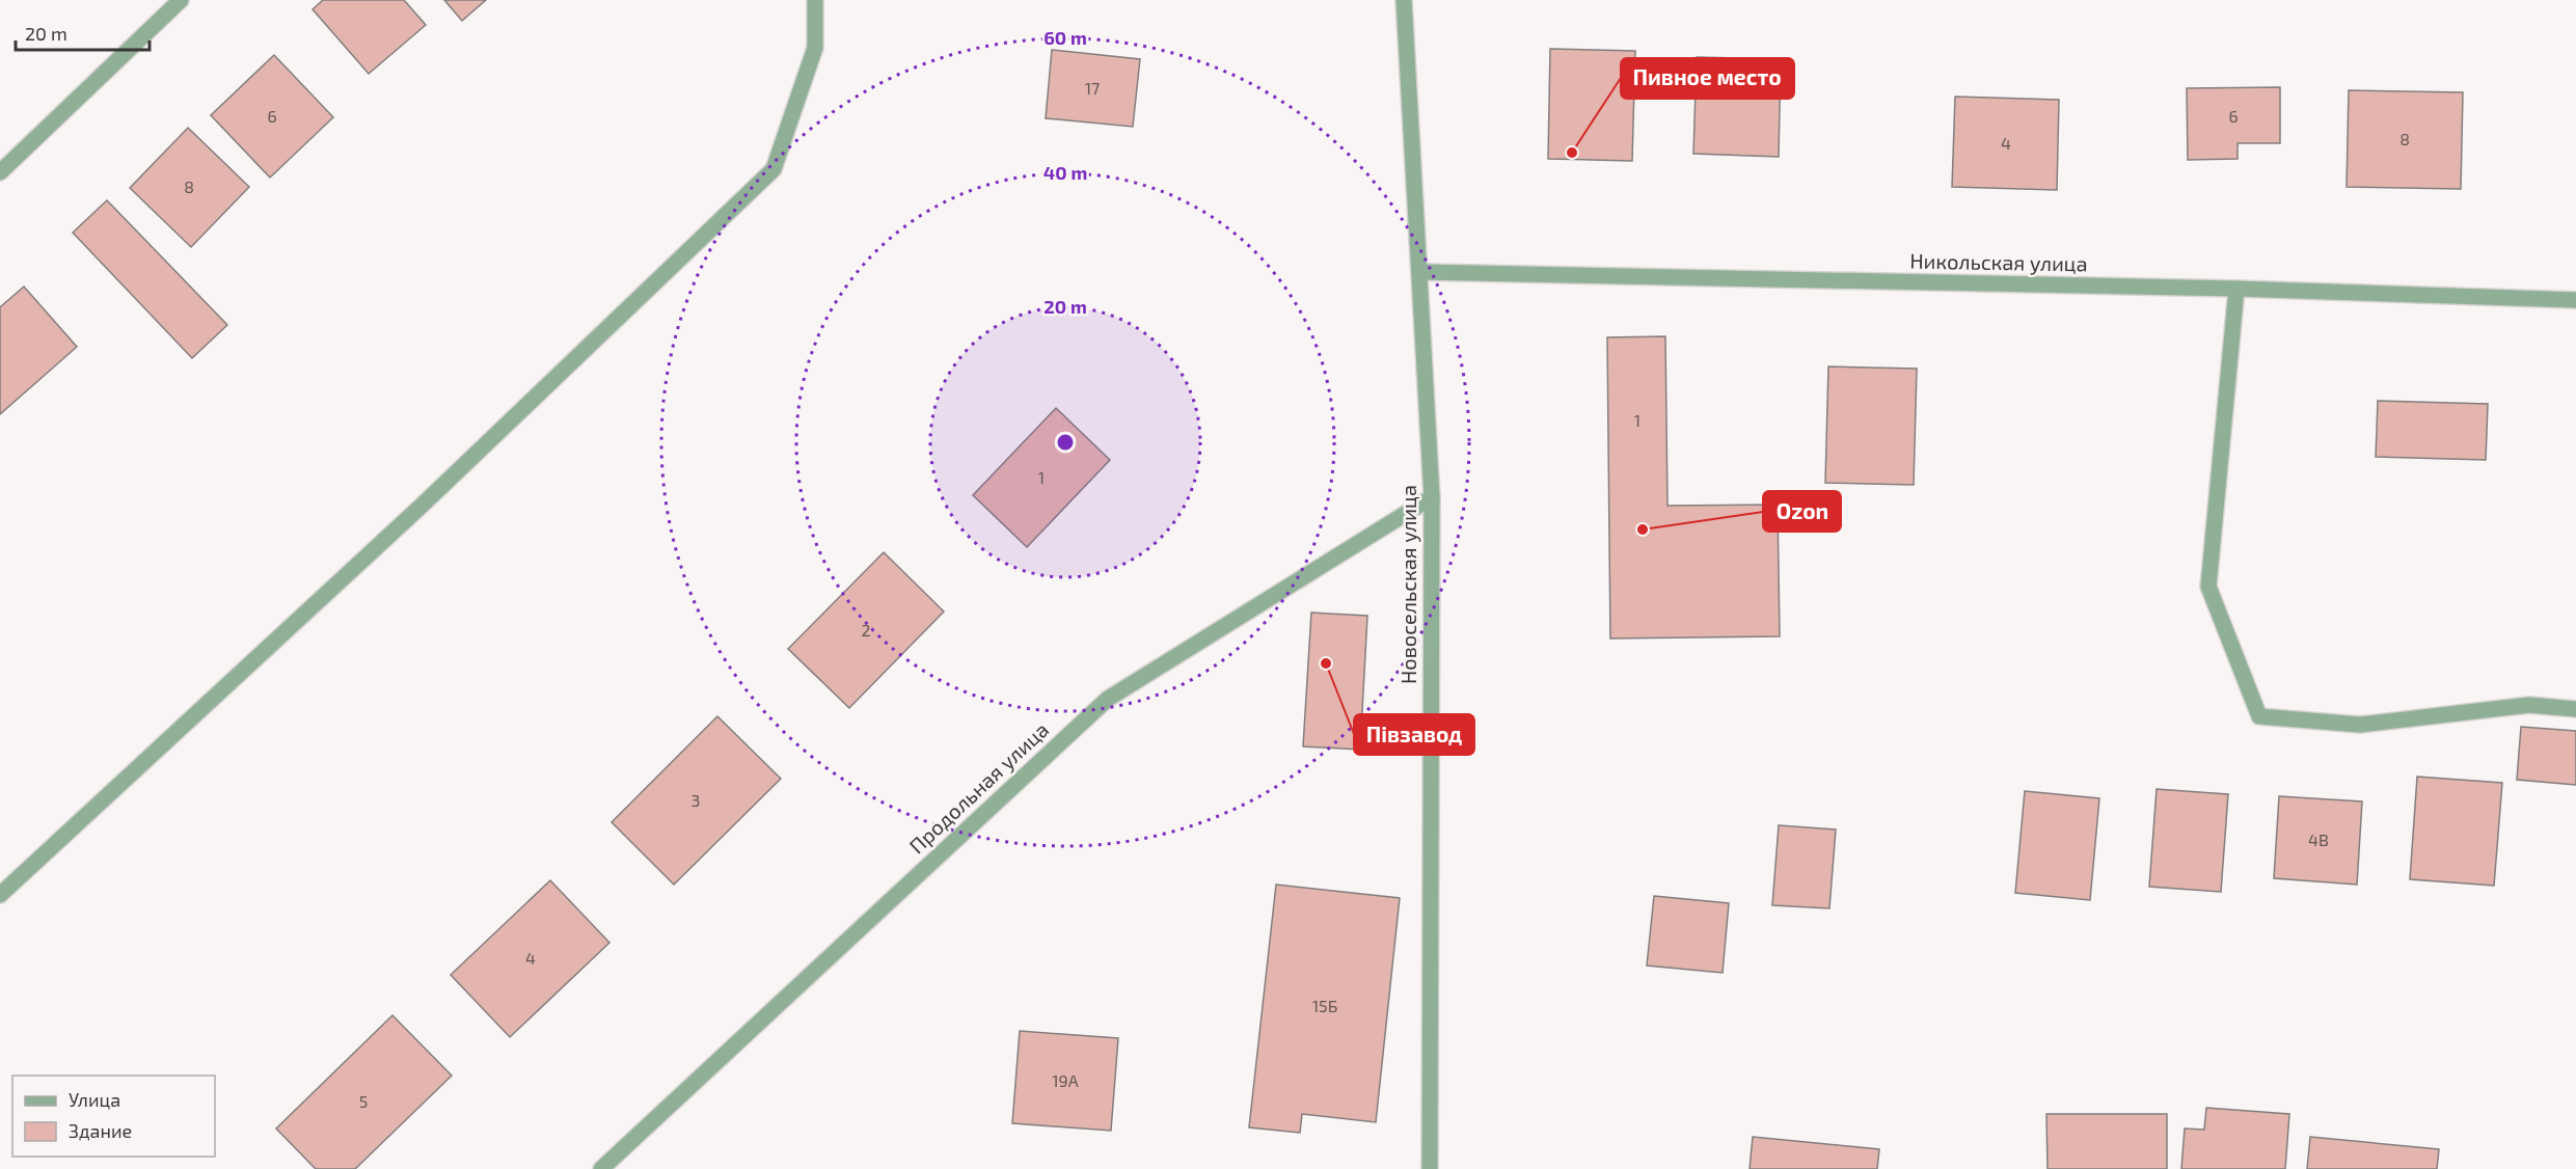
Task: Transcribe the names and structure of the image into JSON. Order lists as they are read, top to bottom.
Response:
{
  "streets": {
    "street": ["Никольская улица", "Новосельская улица", "Продольная улица"]
  },
  "crossings": [
    ["Никольская улица", "Новосельская улица"],
    ["Новосельская улица", "Продольная улица"]
  ],
  "places": ["Пивное место", "Ozon", "Пiвзавод"],
  "house_numbers": [
    "17",
    "6",
    "6",
    "8",
    "4",
    "8",
    "1",
    "1",
    "2",
    "3",
    "4В",
    "4",
    "15Б",
    "19А",
    "5"
  ],
  "legend": ["Улица", "Здание"],
  "scale_bar": "20 m",
  "rings": ["60 m", "40 m", "20 m"]
}
